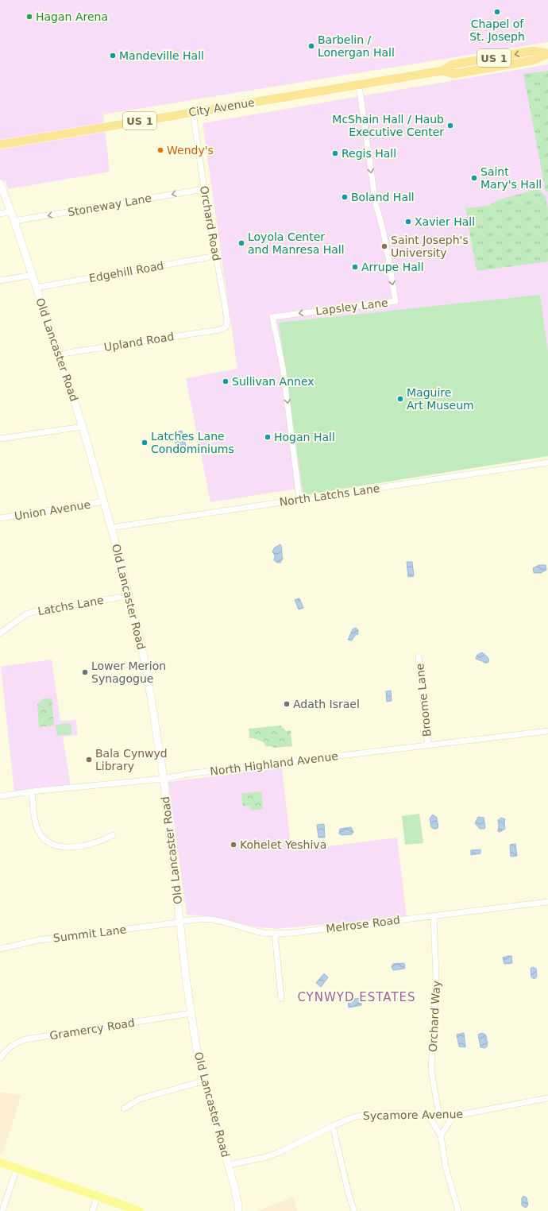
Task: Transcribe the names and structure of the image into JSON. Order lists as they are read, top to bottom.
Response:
{
  "streets": {
    "highway": ["US 1", "City Avenue"],
    "main road": ["Old Lancaster Road"],
    "street": [
      "Stoneway Lane",
      "Orchard Road",
      "Edgehill Road",
      "Lapsley Lane",
      "Upland Road",
      "North Latchs Lane",
      "Union Avenue",
      "Latchs Lane",
      "Broome Lane",
      "North Highland Avenue",
      "Melrose Road",
      "Summit Lane",
      "Orchard Way",
      "Gramercy Road",
      "Sycamore Avenue"
    ]
  },
  "crossings": [
    ["City Avenue", "Orchard Road"],
    ["City Avenue", "Lapsley Lane"],
    ["Stoneway Lane", "Orchard Road"],
    ["Stoneway Lane", "Old Lancaster Road"],
    ["Orchard Road", "Edgehill Road"],
    ["Orchard Road", "Upland Road"],
    ["Edgehill Road", "Old Lancaster Road"],
    ["Lapsley Lane", "North Latchs Lane"],
    ["Upland Road", "Old Lancaster Road"],
    ["Old Lancaster Road", "North Latchs Lane"],
    ["Old Lancaster Road", "Union Avenue"],
    ["Old Lancaster Road", "Latchs Lane"],
    ["Old Lancaster Road", "North Highland Avenue"],
    ["Old Lancaster Road", "Melrose Road"],
    ["Old Lancaster Road", "Summit Lane"],
    ["Old Lancaster Road", "Gramercy Road"],
    ["Old Lancaster Road", "Sycamore Avenue"],
    ["Broome Lane", "North Highland Avenue"],
    ["Melrose Road", "Summit Lane"],
    ["Melrose Road", "Orchard Way"],
    ["Orchard Way", "Sycamore Avenue"]
  ],
  "one_way": ["Stoneway Lane"],
  "districts": ["CYNWYD ESTATES"],
  "places": [
    "Chapel of St. Joseph",
    "Hagan Arena",
    "Barbelin / Lonergan Hall",
    "Mandeville Hall",
    "McShain Hall / Haub Executive Center",
    "Wendy's",
    "Regis Hall",
    "Saint Mary's Hall",
    "Boland Hall",
    "Xavier Hall",
    "Loyola Center and Manresa Hall",
    "Saint Joseph's University",
    "Arrupe Hall",
    "Sullivan Annex",
    "Maguire Art Museum",
    "Hogan Hall",
    "Latches Lane Condominiums",
    "Lower Merion Synagogue",
    "Adath Israel",
    "Bala Cynwyd Library",
    "Kohelet Yeshiva"
  ]
}
